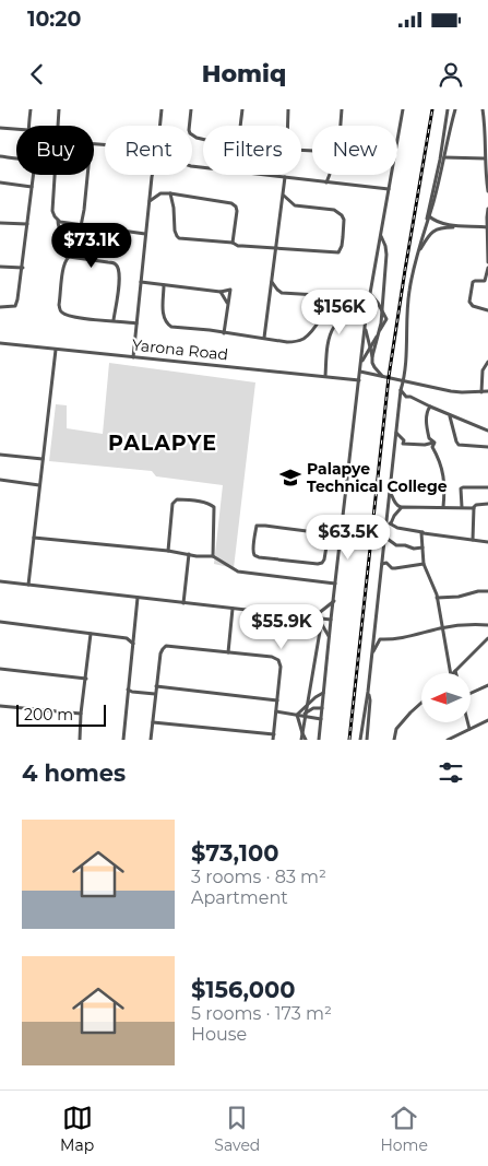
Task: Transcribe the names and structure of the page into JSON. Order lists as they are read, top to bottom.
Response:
{
  "streets": {
    "street": ["Yarona Road"]
  },
  "districts": ["PALAPYE"],
  "places": {
    "school or university": ["Palapye Technical College"]
  },
  "scale_bar": "200 m",
  "north": "left",
  "page": {
    "status": "10:20",
    "header": "Homiq",
    "chip": [
      "Buy",
      "Rent",
      "Filters",
      "New"
    ],
    "price": [
      "$73.1K",
      "$156K",
      "$63.5K",
      "$55.9K"
    ],
    "scale": "200 m",
    "heading": "4 homes",
    "list": [
      {
        "name": "$73,100",
        "note": "3 rooms · 83 m² · Apartment"
      },
      {
        "name": "$156,000",
        "note": "5 rooms · 173 m² · House"
      }
    ],
    "tabs": ["Map", "Saved", "Home"]
  }
}
